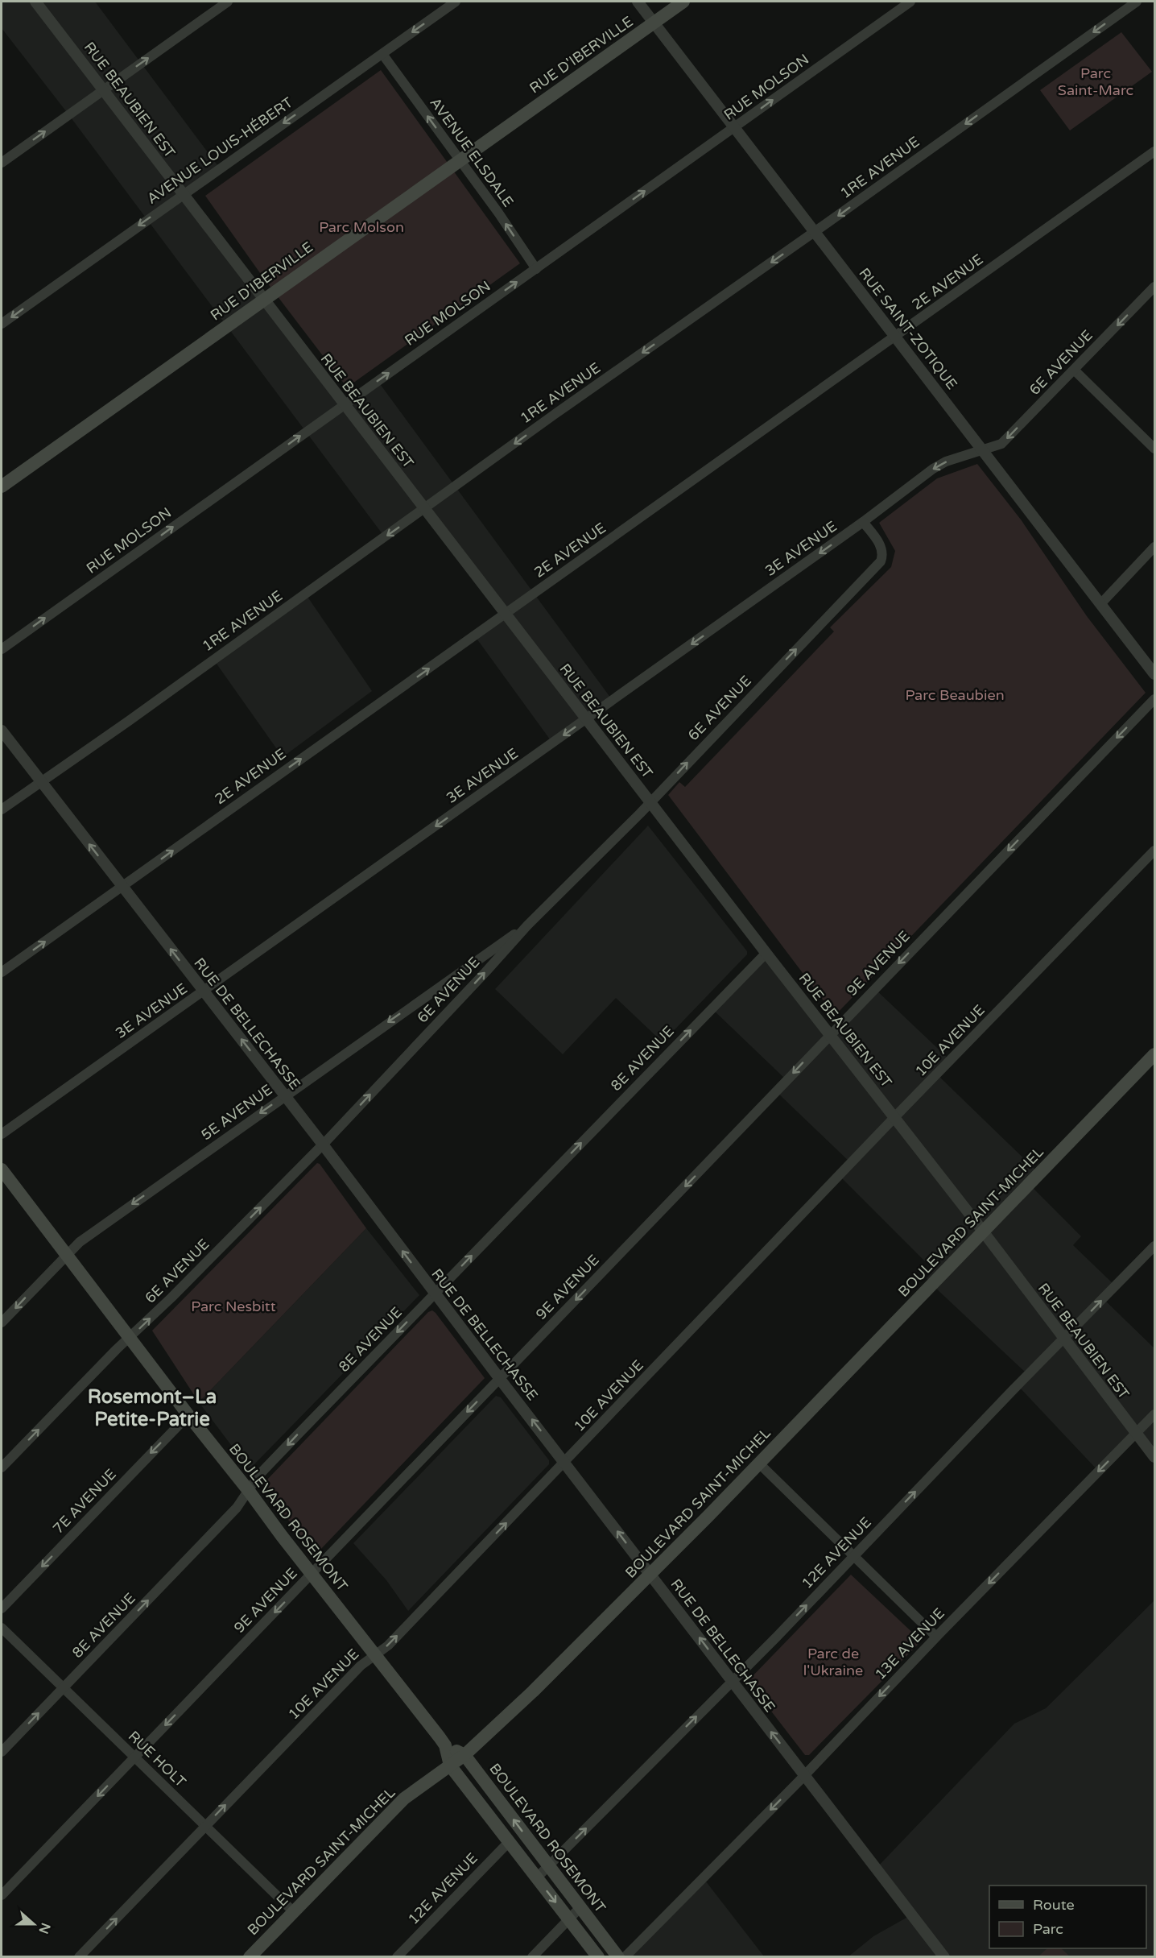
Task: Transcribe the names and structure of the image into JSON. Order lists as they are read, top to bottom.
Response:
{
  "streets": {
    "main road": ["RUE D'IBERVILLE", "BOULEVARD SAINT-MICHEL", "BOULEVARD ROSEMONT"],
    "street": [
      "RUE MOLSON",
      "RUE BEAUBIEN EST",
      "AVENUE LOUIS-HÉBERT",
      "AVENUE ELSDALE",
      "1RE AVENUE",
      "2E AVENUE",
      "RUE SAINT-ZOTIQUE",
      "6E AVENUE",
      "3E AVENUE",
      "9E AVENUE",
      "RUE DE BELLECHASSE",
      "10E AVENUE",
      "8E AVENUE",
      "5E AVENUE",
      "7E AVENUE",
      "12E AVENUE",
      "13E AVENUE",
      "RUE HOLT"
    ]
  },
  "crossings": [
    ["RUE D'IBERVILLE", "RUE BEAUBIEN EST"],
    ["RUE D'IBERVILLE", "AVENUE ELSDALE"],
    ["RUE D'IBERVILLE", "RUE SAINT-ZOTIQUE"],
    ["RUE MOLSON", "RUE BEAUBIEN EST"],
    ["RUE MOLSON", "AVENUE ELSDALE"],
    ["RUE MOLSON", "RUE SAINT-ZOTIQUE"],
    ["RUE BEAUBIEN EST", "AVENUE LOUIS-HÉBERT"],
    ["RUE BEAUBIEN EST", "1RE AVENUE"],
    ["RUE BEAUBIEN EST", "2E AVENUE"],
    ["RUE BEAUBIEN EST", "6E AVENUE"],
    ["RUE BEAUBIEN EST", "3E AVENUE"],
    ["RUE BEAUBIEN EST", "9E AVENUE"],
    ["RUE BEAUBIEN EST", "10E AVENUE"],
    ["RUE BEAUBIEN EST", "8E AVENUE"],
    ["RUE BEAUBIEN EST", "BOULEVARD SAINT-MICHEL"],
    ["RUE BEAUBIEN EST", "12E AVENUE"],
    ["RUE BEAUBIEN EST", "13E AVENUE"],
    ["AVENUE LOUIS-HÉBERT", "AVENUE ELSDALE"],
    ["1RE AVENUE", "RUE SAINT-ZOTIQUE"],
    ["1RE AVENUE", "RUE DE BELLECHASSE"],
    ["2E AVENUE", "RUE SAINT-ZOTIQUE"],
    ["2E AVENUE", "RUE DE BELLECHASSE"],
    ["RUE SAINT-ZOTIQUE", "6E AVENUE"],
    ["RUE SAINT-ZOTIQUE", "3E AVENUE"],
    ["6E AVENUE", "3E AVENUE"],
    ["6E AVENUE", "RUE DE BELLECHASSE"],
    ["6E AVENUE", "5E AVENUE"],
    ["6E AVENUE", "BOULEVARD ROSEMONT"],
    ["3E AVENUE", "RUE DE BELLECHASSE"],
    ["9E AVENUE", "RUE DE BELLECHASSE"],
    ["9E AVENUE", "BOULEVARD ROSEMONT"],
    ["9E AVENUE", "RUE HOLT"],
    ["RUE DE BELLECHASSE", "10E AVENUE"],
    ["RUE DE BELLECHASSE", "8E AVENUE"],
    ["RUE DE BELLECHASSE", "5E AVENUE"],
    ["RUE DE BELLECHASSE", "BOULEVARD SAINT-MICHEL"],
    ["RUE DE BELLECHASSE", "12E AVENUE"],
    ["RUE DE BELLECHASSE", "13E AVENUE"],
    ["10E AVENUE", "BOULEVARD ROSEMONT"],
    ["10E AVENUE", "RUE HOLT"],
    ["8E AVENUE", "BOULEVARD ROSEMONT"],
    ["8E AVENUE", "RUE HOLT"],
    ["5E AVENUE", "BOULEVARD ROSEMONT"],
    ["BOULEVARD SAINT-MICHEL", "BOULEVARD ROSEMONT"],
    ["BOULEVARD SAINT-MICHEL", "RUE HOLT"],
    ["7E AVENUE", "BOULEVARD ROSEMONT"],
    ["BOULEVARD ROSEMONT", "12E AVENUE"]
  ],
  "one_way": [
    "RUE MOLSON",
    "AVENUE LOUIS-HÉBERT",
    "AVENUE ELSDALE",
    "1RE AVENUE",
    "2E AVENUE",
    "3E AVENUE",
    "9E AVENUE",
    "RUE DE BELLECHASSE",
    "10E AVENUE",
    "5E AVENUE",
    "7E AVENUE",
    "12E AVENUE",
    "13E AVENUE"
  ],
  "districts": ["Rosemont–La Petite-Patrie"],
  "parks": [
    "Parc Saint-Marc",
    "Parc Molson",
    "Parc Beaubien",
    "Parc Nesbitt",
    "Parc de l'Ukraine"
  ],
  "legend": ["Route", "Parc"],
  "north": "right"
}
